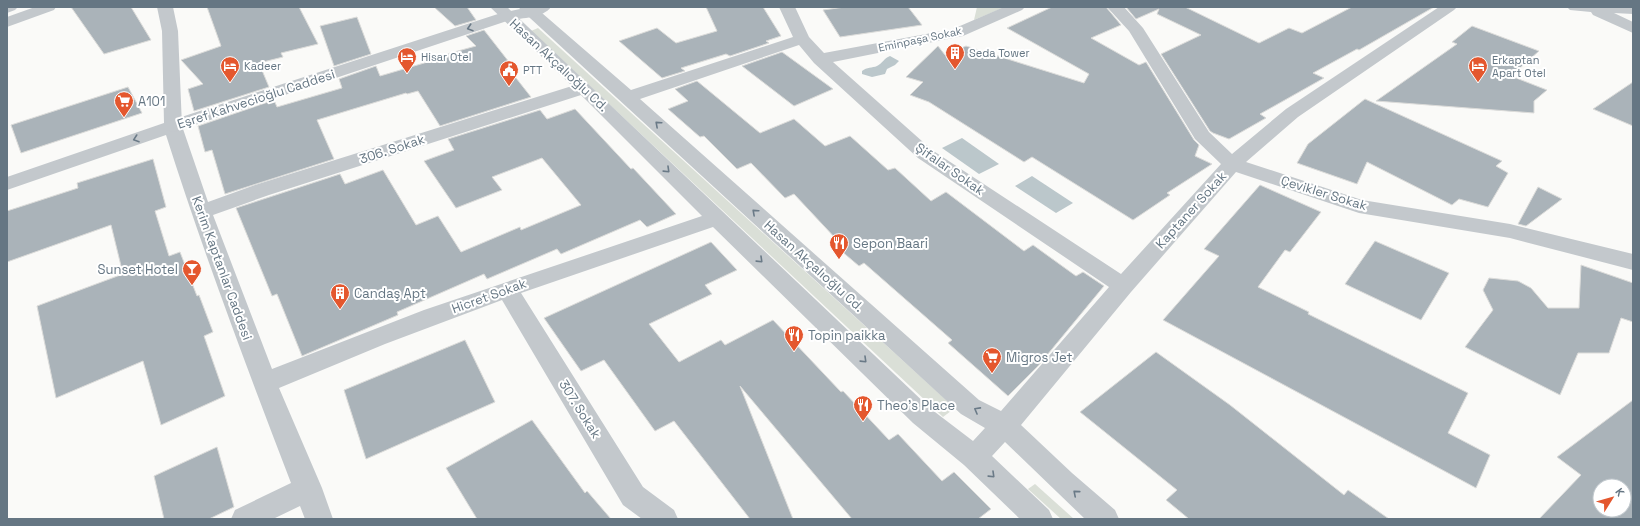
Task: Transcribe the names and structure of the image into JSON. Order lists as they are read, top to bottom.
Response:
{
  "streets": {
    "street": [
      "Eminpaşa Sokak",
      "Hasan Akçalıoğlu Cd.",
      "Eşref Kahvecioğlu Caddesi",
      "306. Sokak",
      "Şifalar Sokak",
      "Çevikler Sokak",
      "Kaptaner Sokak",
      "Kerim Kaptanlar Caddesi",
      "Hicret Sokak",
      "307. Sokak"
    ]
  },
  "crossings": [
    ["Eminpaşa Sokak", "Şifalar Sokak"],
    ["Hasan Akçalıoğlu Cd.", "Eşref Kahvecioğlu Caddesi"],
    ["Hasan Akçalıoğlu Cd.", "306. Sokak"],
    ["Hasan Akçalıoğlu Cd.", "Kaptaner Sokak"],
    ["Hasan Akçalıoğlu Cd.", "Hicret Sokak"],
    ["Eşref Kahvecioğlu Caddesi", "Kerim Kaptanlar Caddesi"],
    ["306. Sokak", "Kerim Kaptanlar Caddesi"],
    ["Şifalar Sokak", "Kaptaner Sokak"],
    ["Çevikler Sokak", "Kaptaner Sokak"],
    ["Kerim Kaptanlar Caddesi", "Hicret Sokak"],
    ["Hicret Sokak", "307. Sokak"]
  ],
  "one_way": ["Eşref Kahvecioğlu Caddesi"],
  "places": {
    "building": ["Seda Tower", "Candaş Apt"],
    "hotel": ["Hisar Otel", "Kadeer", "Erkaptan Apart Otel"],
    "public building": ["PTT"],
    "supermarket": ["A101", "Migros Jet"],
    "restaurant": ["Sepon Baari", "Topin paikka", "Theo’s Place"],
    "bar": ["Sunset Hotel"]
  },
  "north": "top right"
}
